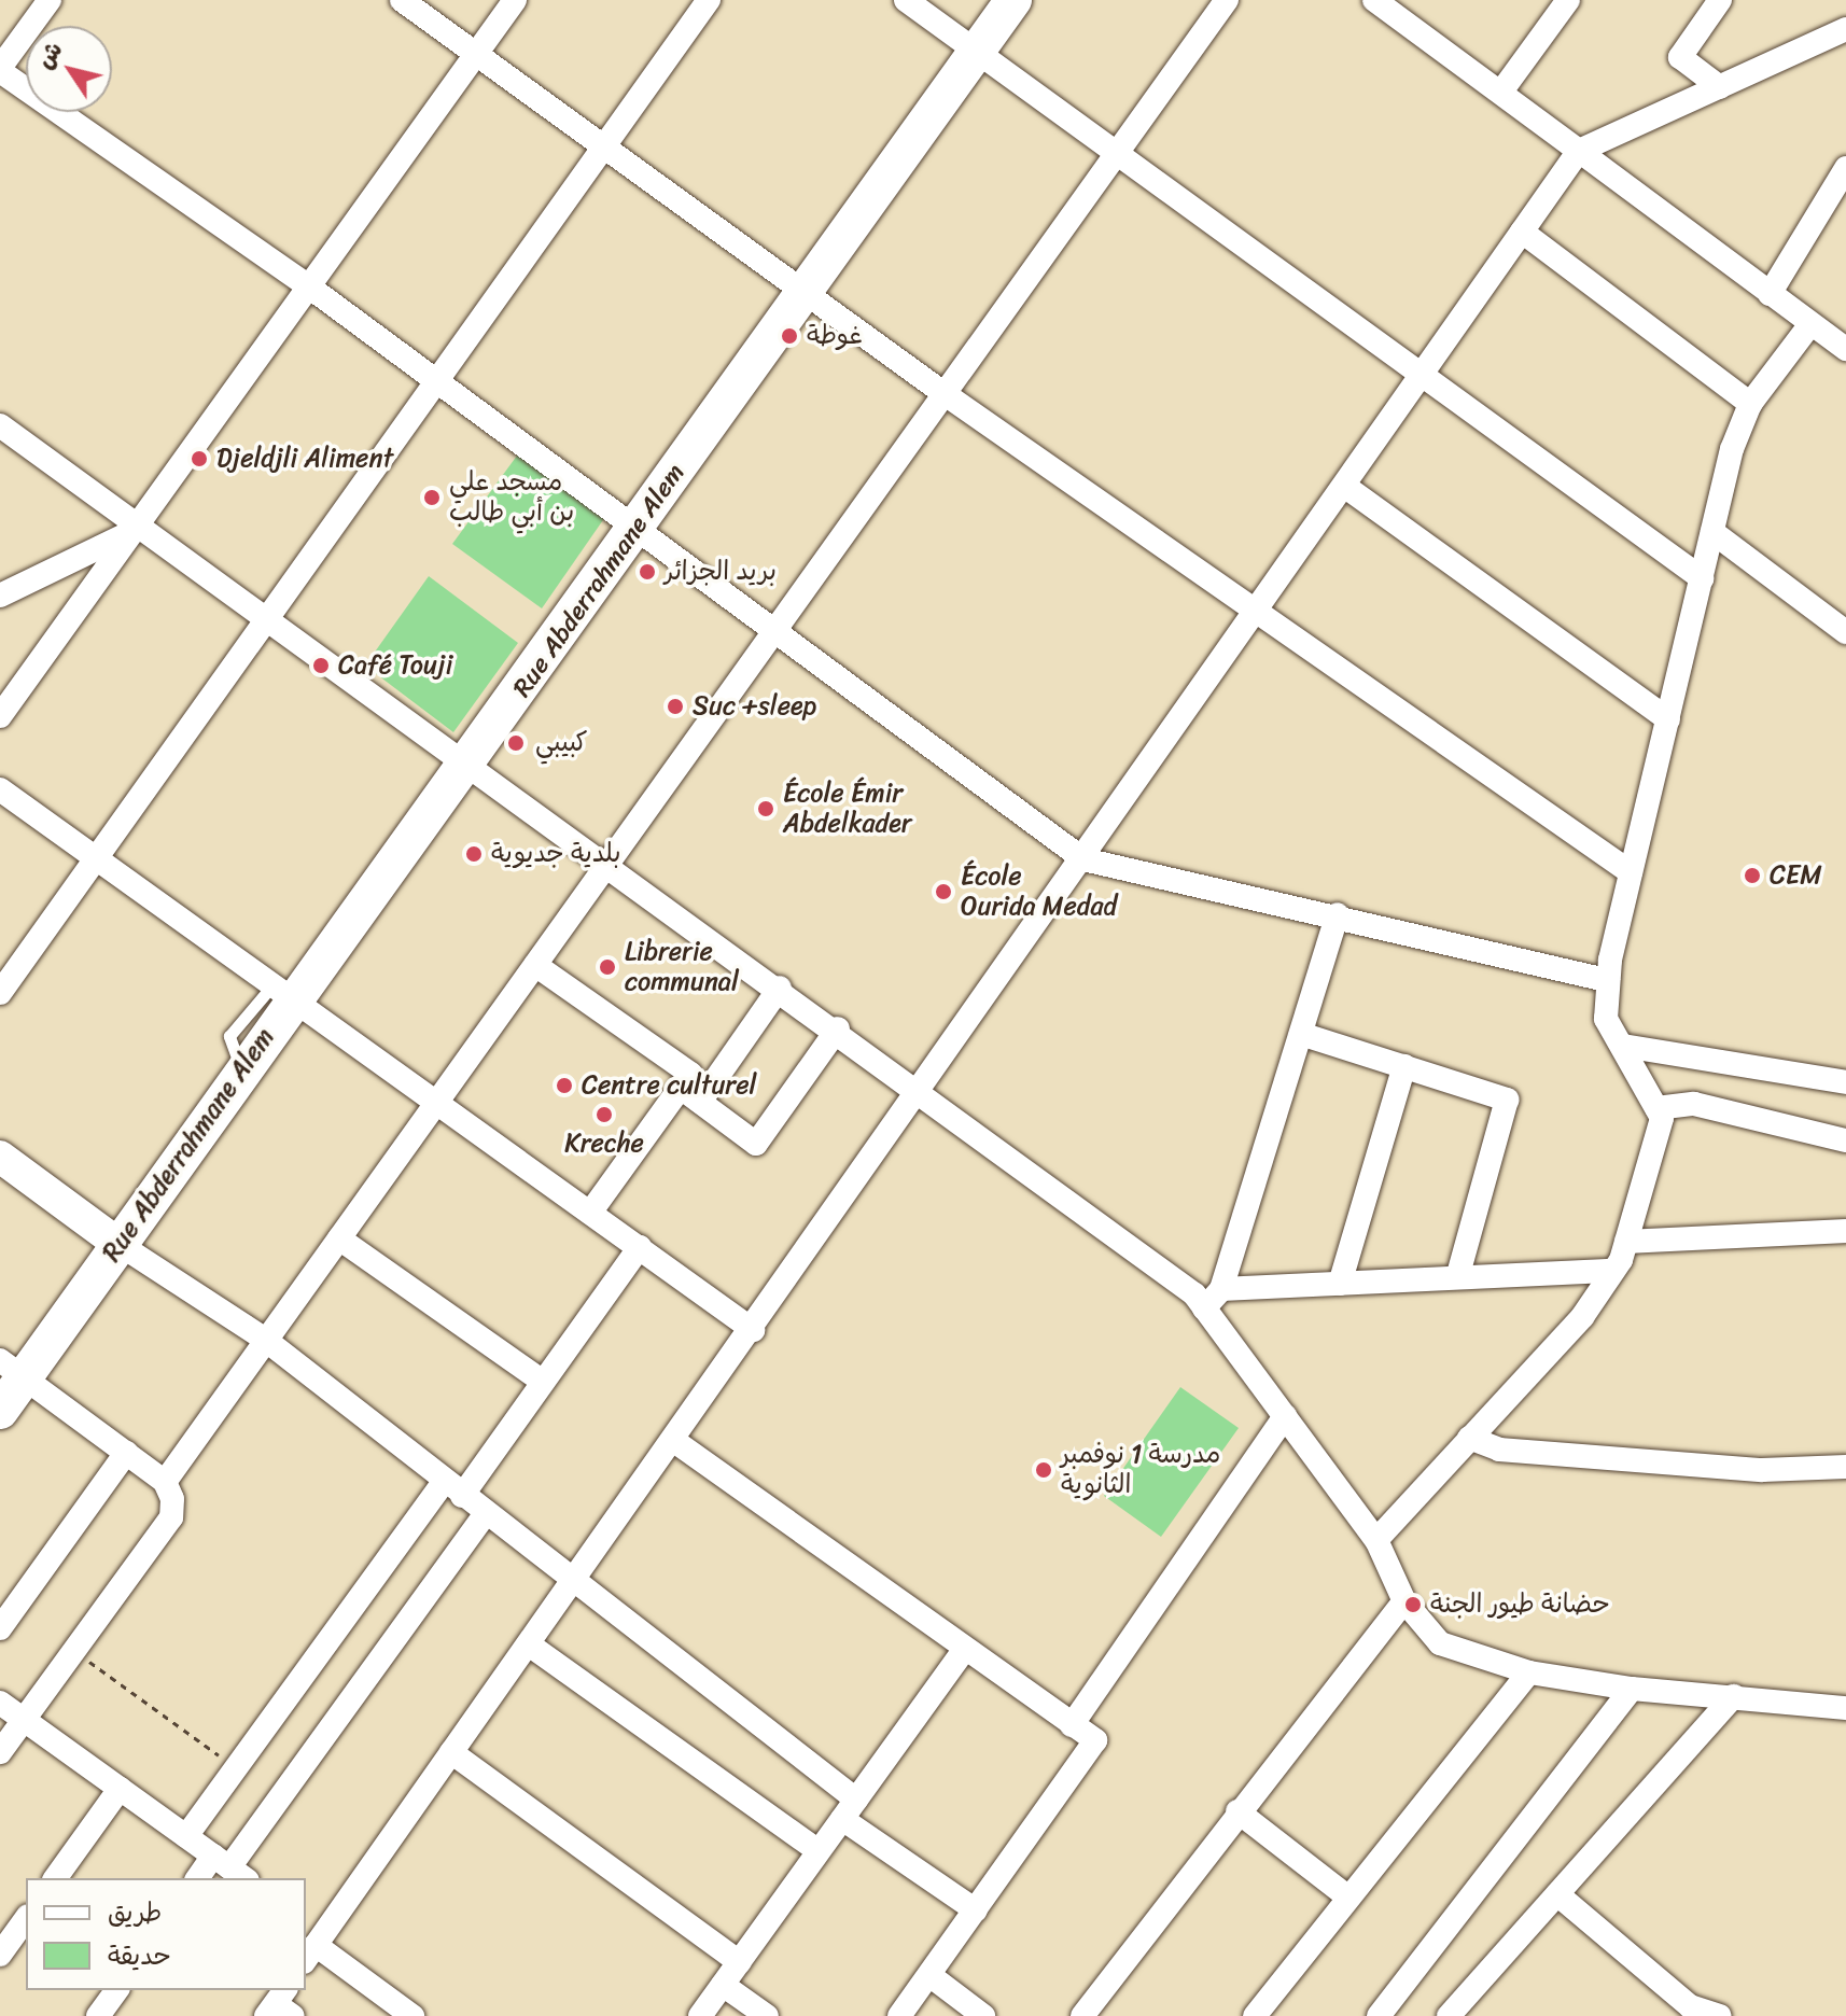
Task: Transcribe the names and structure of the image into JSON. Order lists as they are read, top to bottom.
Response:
{
  "streets": {
    "main road": ["Rue Abderrahmane Alem"]
  },
  "places": [
    "غوطة",
    "Djeldjli Aliment",
    "مسجد علي بن أبي طالب",
    "بريد الجزائر",
    "Café Touji",
    "Suc +sleep",
    "كبيبي",
    "École Émir Abdelkader",
    "بلدية جديوية",
    "CEM",
    "École Ourida Medad",
    "Librerie communal",
    "Centre culturel",
    "Kreche",
    "مدرسة 1 نوفمبر الثانوية",
    "حضانة طيور الجنة"
  ],
  "legend": ["طريق", "حديقة"],
  "north": "top left"
}
